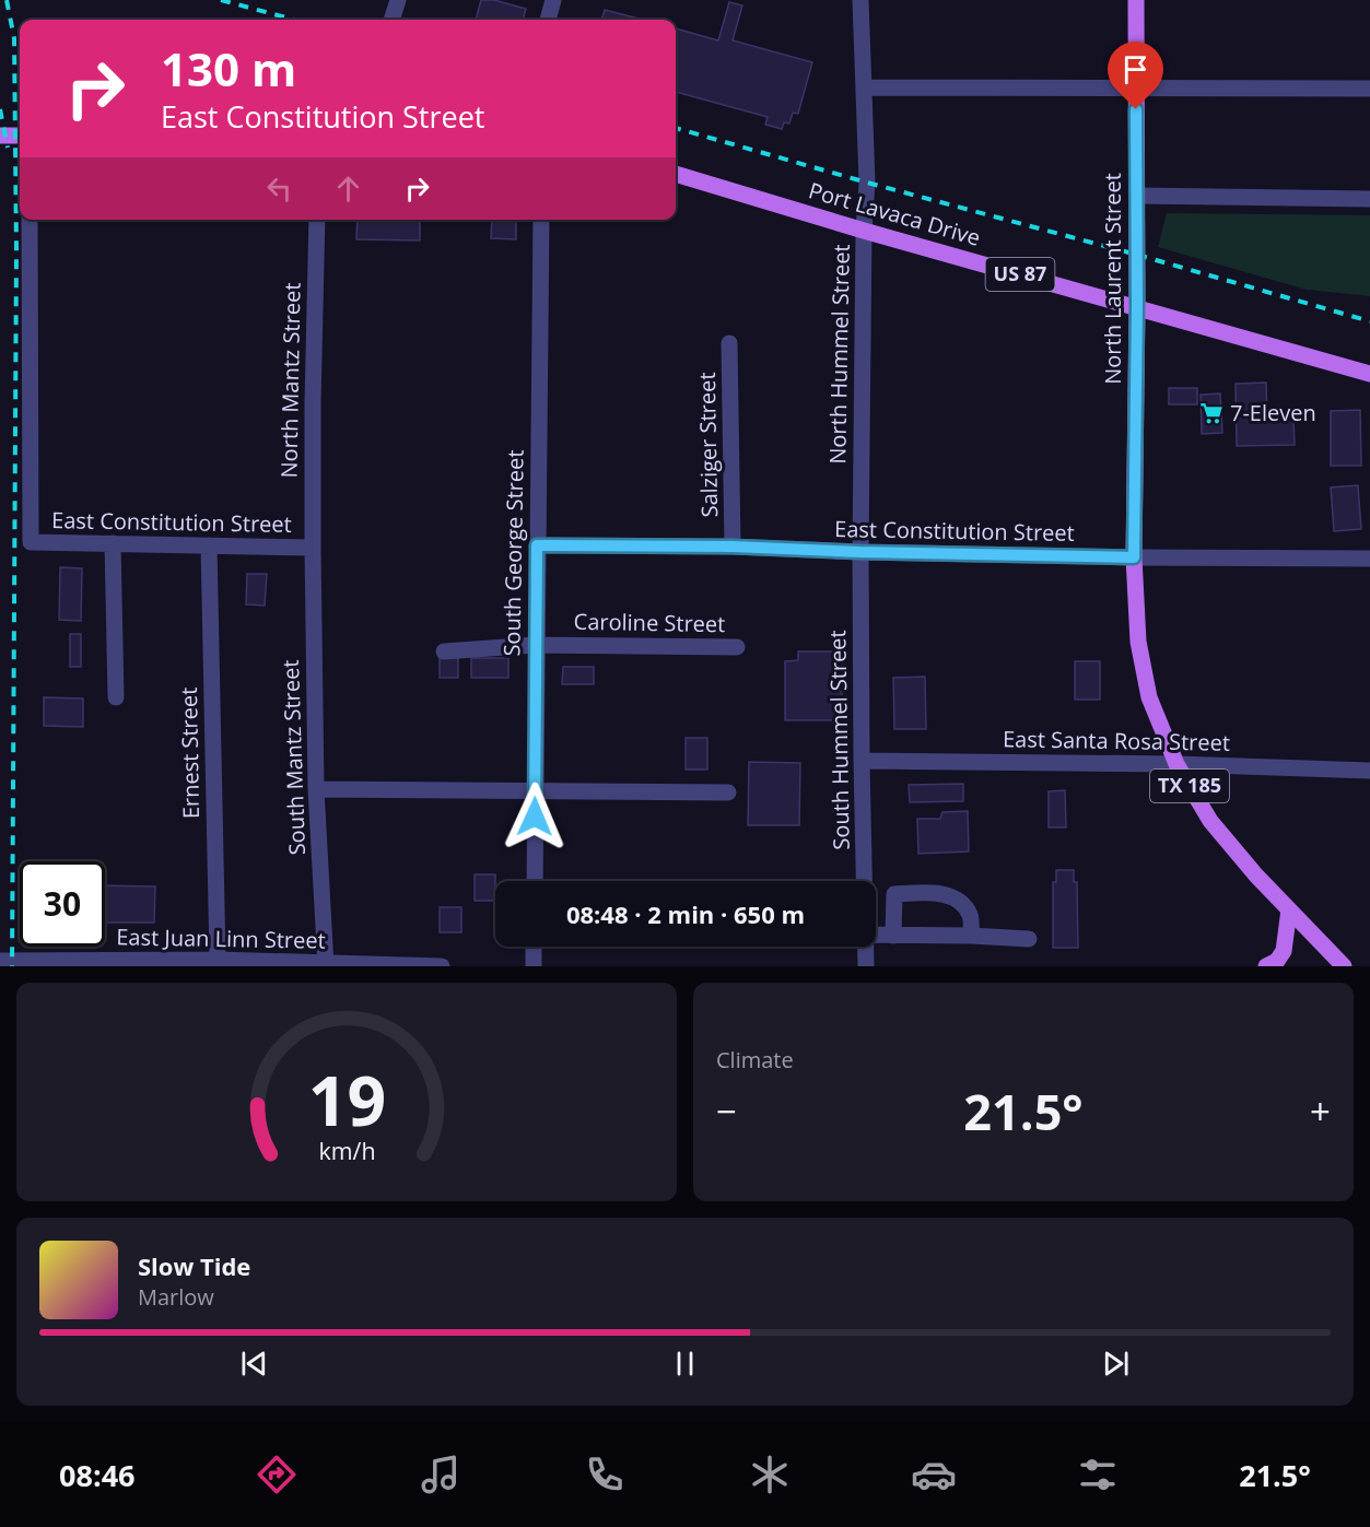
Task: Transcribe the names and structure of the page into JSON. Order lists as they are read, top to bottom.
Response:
{
  "streets": {
    "main road": [
      "Port Lavaca Drive",
      "US 87",
      "North Laurent Street",
      "TX 185"
    ],
    "street": [
      "North Hummel Street",
      "North Mantz Street",
      "Salziger Street",
      "East Constitution Street",
      "South George Street",
      "Caroline Street",
      "South Hummel Street",
      "East Santa Rosa Street",
      "Ernest Street",
      "South Mantz Street",
      "East Juan Linn Street"
    ]
  },
  "crossings": [
    ["Port Lavaca Drive", "North Laurent Street"],
    ["Port Lavaca Drive", "North Hummel Street"],
    ["North Laurent Street", "East Constitution Street"],
    ["North Laurent Street", "TX 185"],
    ["North Hummel Street", "East Constitution Street"],
    ["North Hummel Street", "South Hummel Street"],
    ["North Mantz Street", "East Constitution Street"],
    ["North Mantz Street", "South Mantz Street"],
    ["Salziger Street", "East Constitution Street"],
    ["East Constitution Street", "South George Street"],
    ["East Constitution Street", "South Hummel Street"],
    ["East Constitution Street", "Ernest Street"],
    ["East Constitution Street", "South Mantz Street"],
    ["East Constitution Street", "TX 185"],
    ["South George Street", "Caroline Street"],
    ["South Hummel Street", "East Santa Rosa Street"],
    ["East Santa Rosa Street", "TX 185"],
    ["Ernest Street", "East Juan Linn Street"],
    ["South Mantz Street", "East Juan Linn Street"]
  ],
  "places": {
    "supermarket": ["7-Eleven"]
  },
  "page": {
    "turn": ["130 m", "East Constitution Street"],
    "limit": "30",
    "trip": "08:48 · 2 min · 650 m",
    "tile": "Climate",
    "heat": ["−", "21.5°", "+"],
    "song": ["Slow Tide", "Marlow"],
    "tabs": ["08:46", "21.5°"],
    "gauge": ["19", "km/h"]
  }
}
